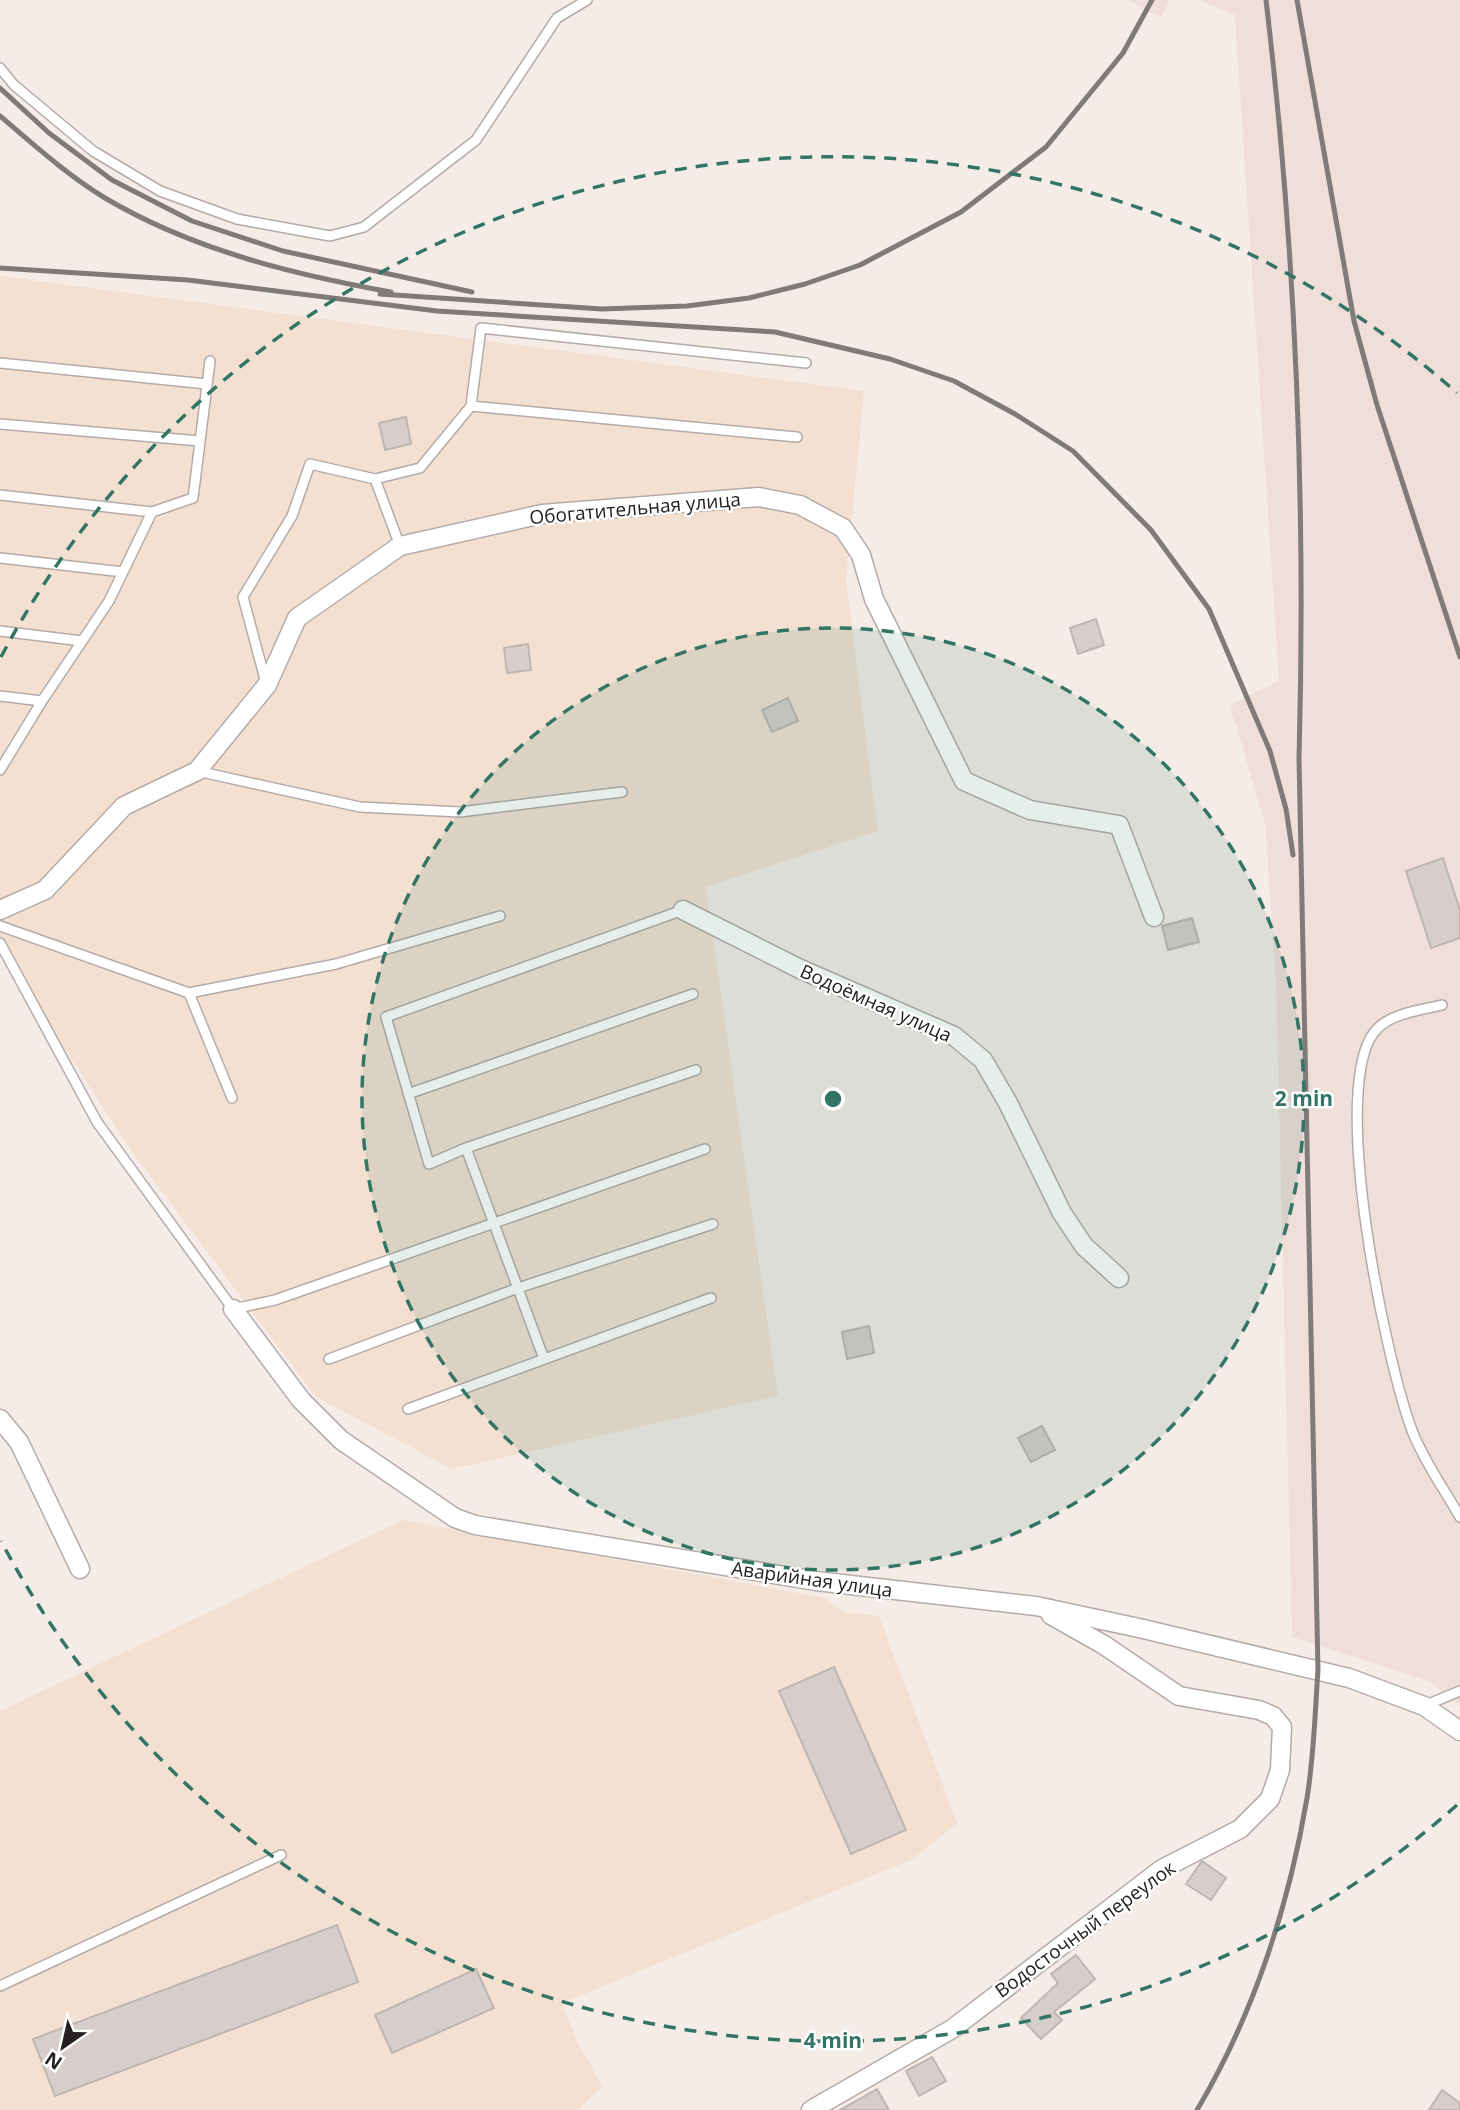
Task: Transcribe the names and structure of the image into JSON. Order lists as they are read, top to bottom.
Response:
{
  "streets": {
    "street": [
      "Обогатительная улица",
      "Водоёмная улица",
      "Аварийная улица",
      "Водосточный переулок"
    ]
  },
  "crossings": [
    ["Аварийная улица", "Водосточный переулок"]
  ],
  "north": "bottom left",
  "rings": ["2 min", "4 min"]
}
